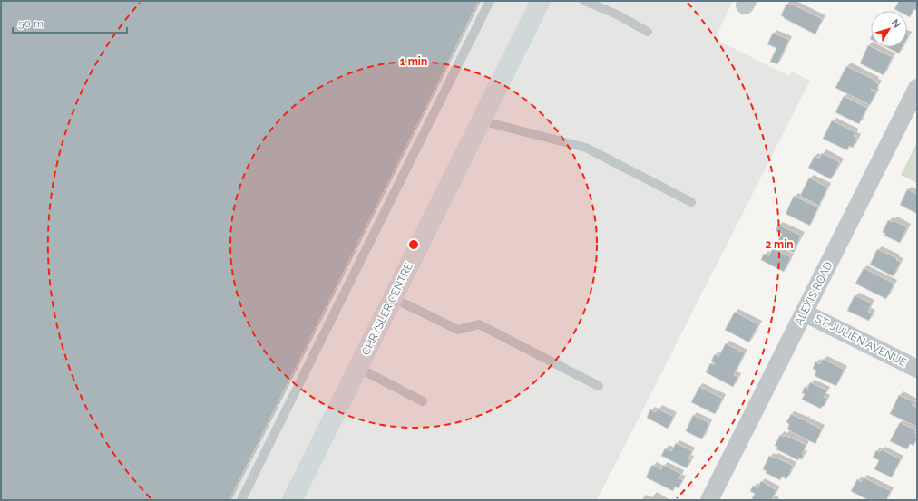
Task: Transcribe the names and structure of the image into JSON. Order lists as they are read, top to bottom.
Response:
{
  "streets": {
    "street": ["ALEXIS ROAD", "CHRYSLER CENTRE", "ST. JULIEN AVENUE"]
  },
  "crossings": [
    ["ALEXIS ROAD", "ST. JULIEN AVENUE"]
  ],
  "scale_bar": "50 m",
  "north": "top right",
  "rings": ["1 min", "2 min"]
}
